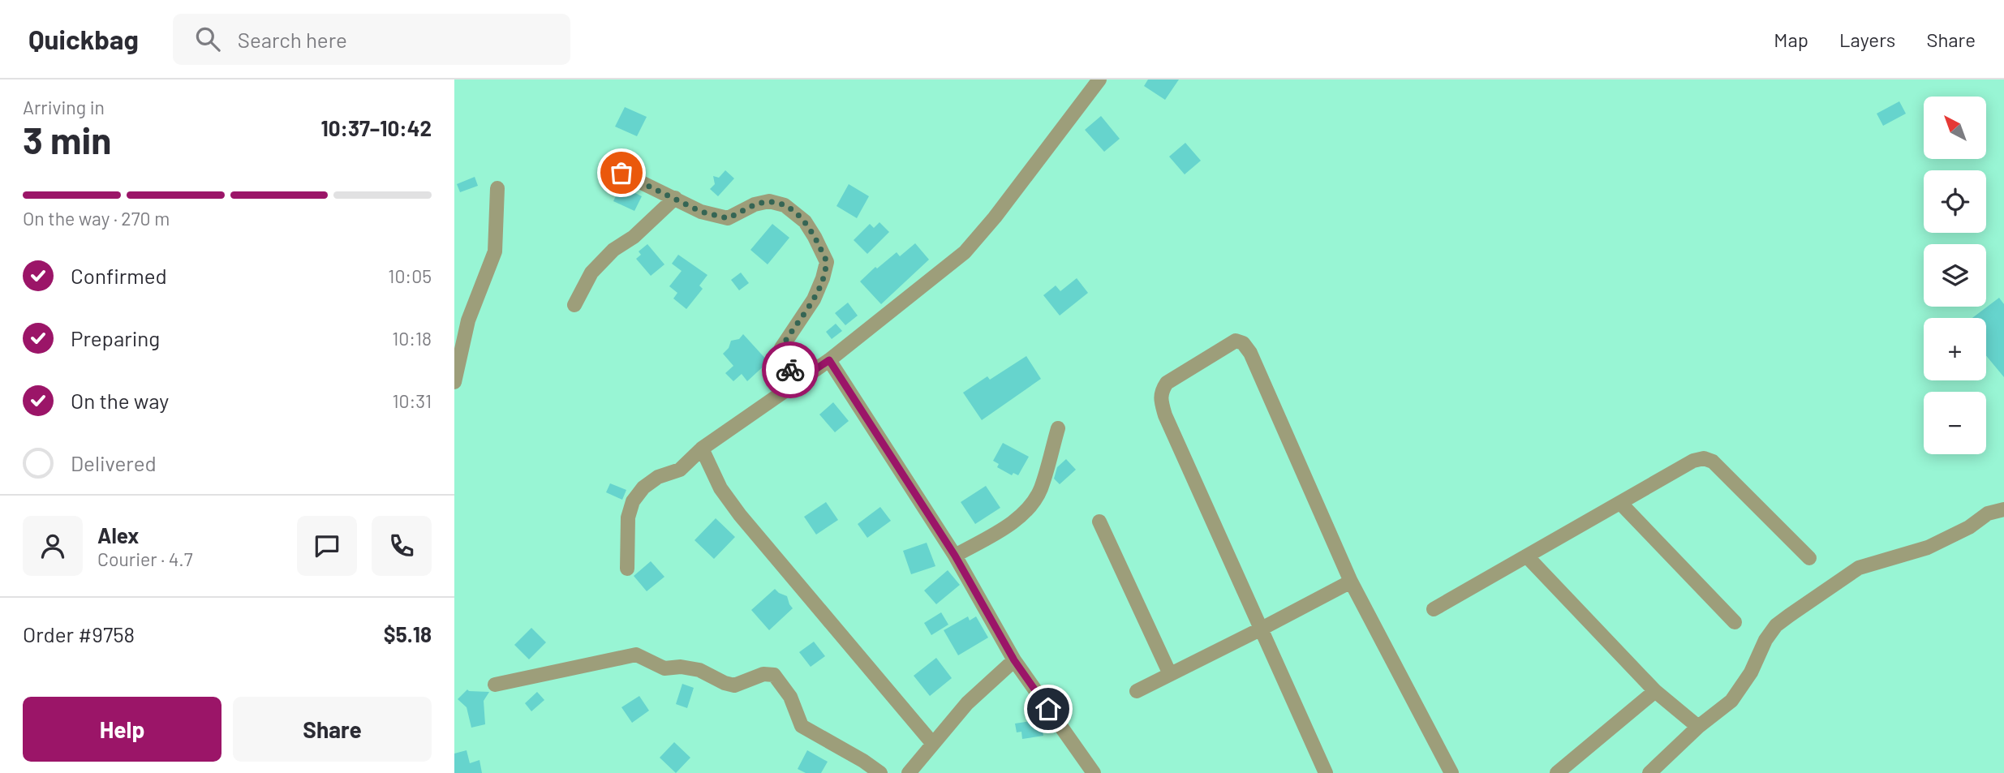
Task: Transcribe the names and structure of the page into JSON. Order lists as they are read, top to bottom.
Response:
{
  "north": "top left",
  "page": {
    "header": "Quickbag",
    "search": "Search here",
    "nav": ["Map", "Layers", "Share"],
    "heading": ["3 min", "Arriving in", "10:37–10:42"],
    "panel": [
      "Alex",
      "Courier · 4.7",
      "Order #9758",
      "$5.18"
    ],
    "map_buttons": ["+", "−"],
    "bar": "On the way · 270 m",
    "list": [
      ["Confirmed", "10:05"],
      ["Preparing", "10:18"],
      ["On the way", "10:31"],
      "Delivered"
    ],
    "buttons": ["Help", "Share"]
  }
}
